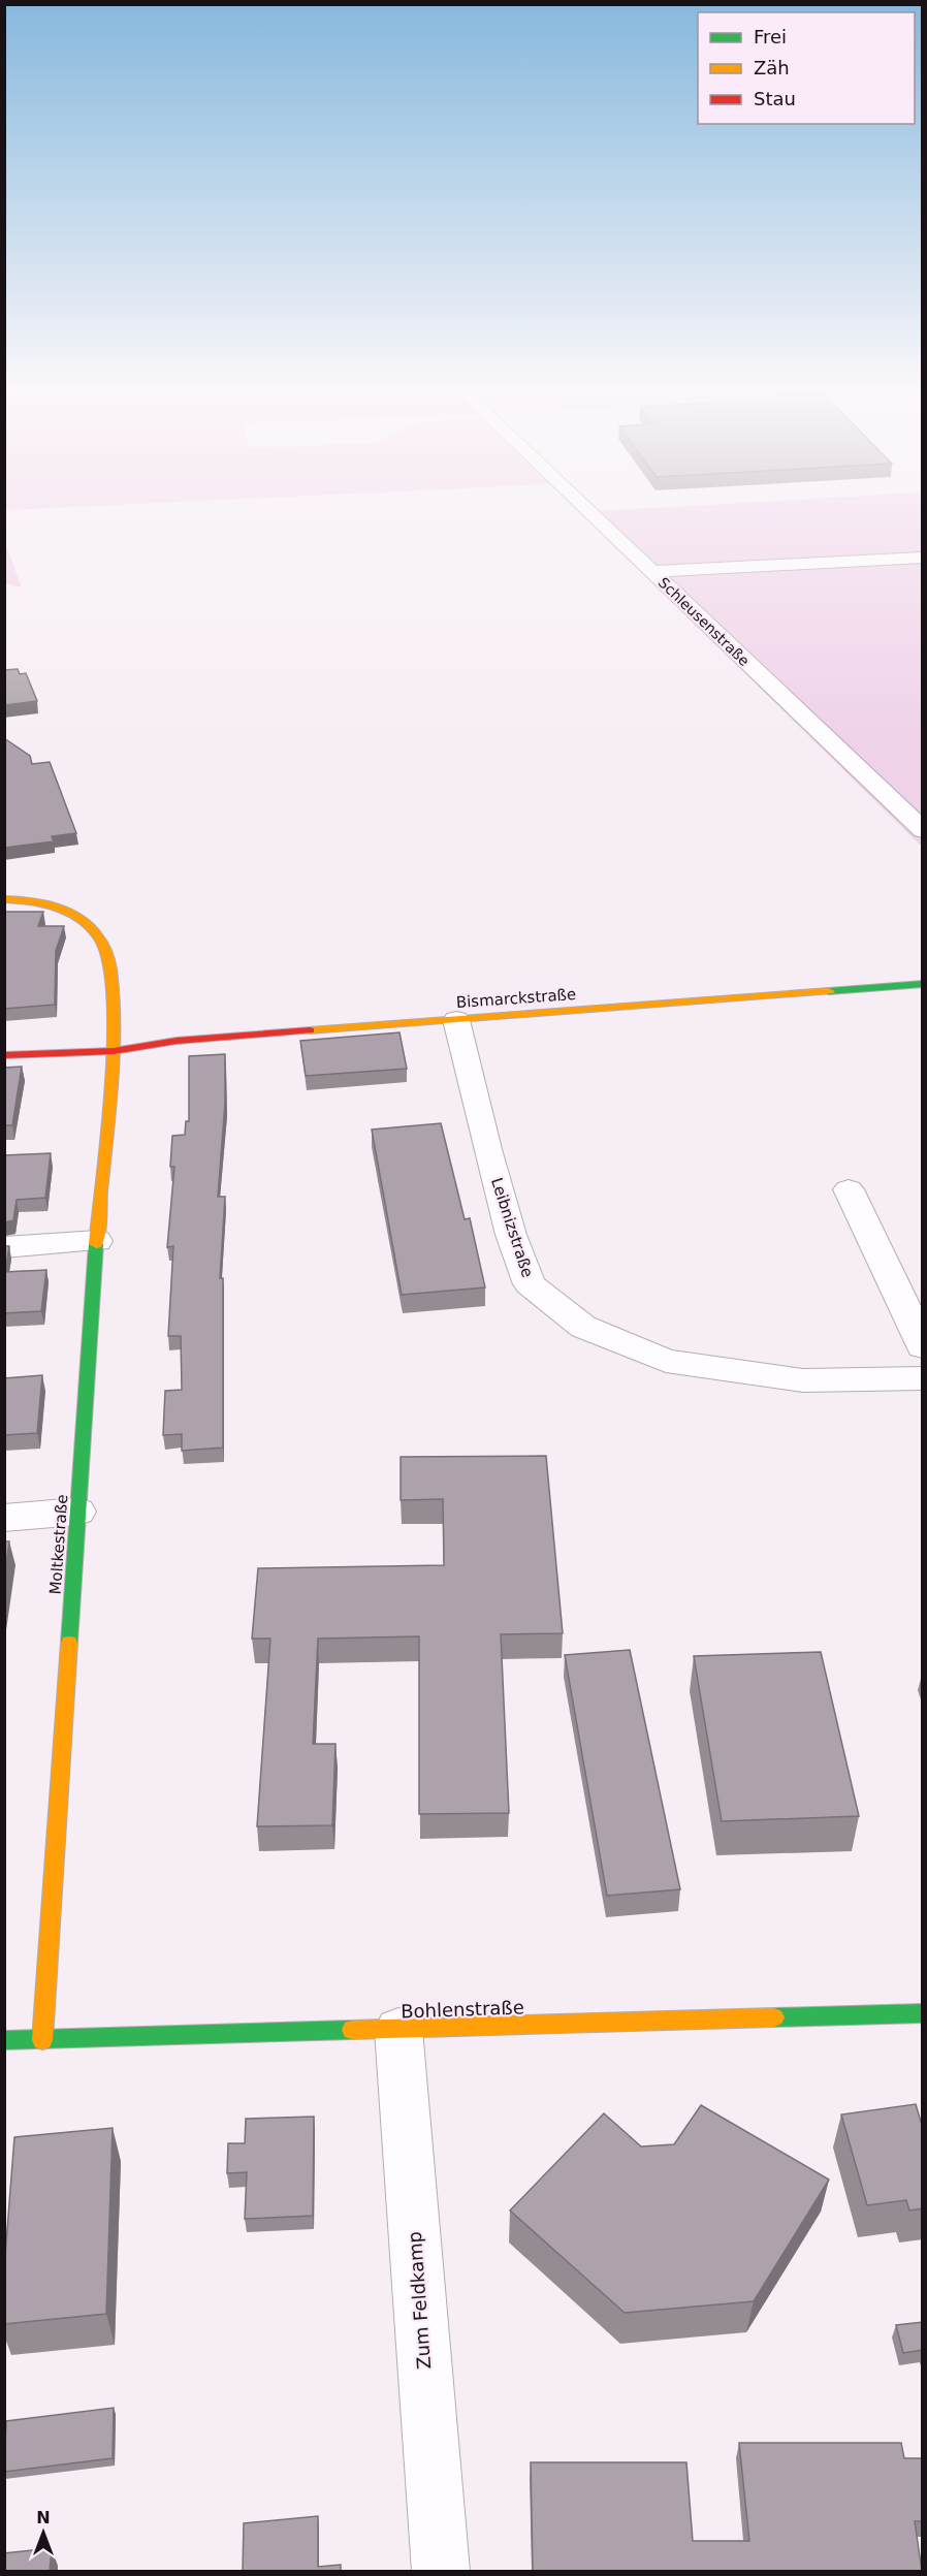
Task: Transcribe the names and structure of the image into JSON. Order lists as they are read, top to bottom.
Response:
{
  "streets": {
    "street": [
      "Schleusenstraße",
      "Bismarckstraße",
      "Leibnizstraße",
      "Moltkestraße",
      "Bohlenstraße",
      "Zum Feldkamp"
    ]
  },
  "crossings": [
    ["Bismarckstraße", "Leibnizstraße"],
    ["Bismarckstraße", "Moltkestraße"],
    ["Moltkestraße", "Bohlenstraße"],
    ["Bohlenstraße", "Zum Feldkamp"]
  ],
  "legend": ["Frei", "Zäh", "Stau"],
  "north": "top"
}
